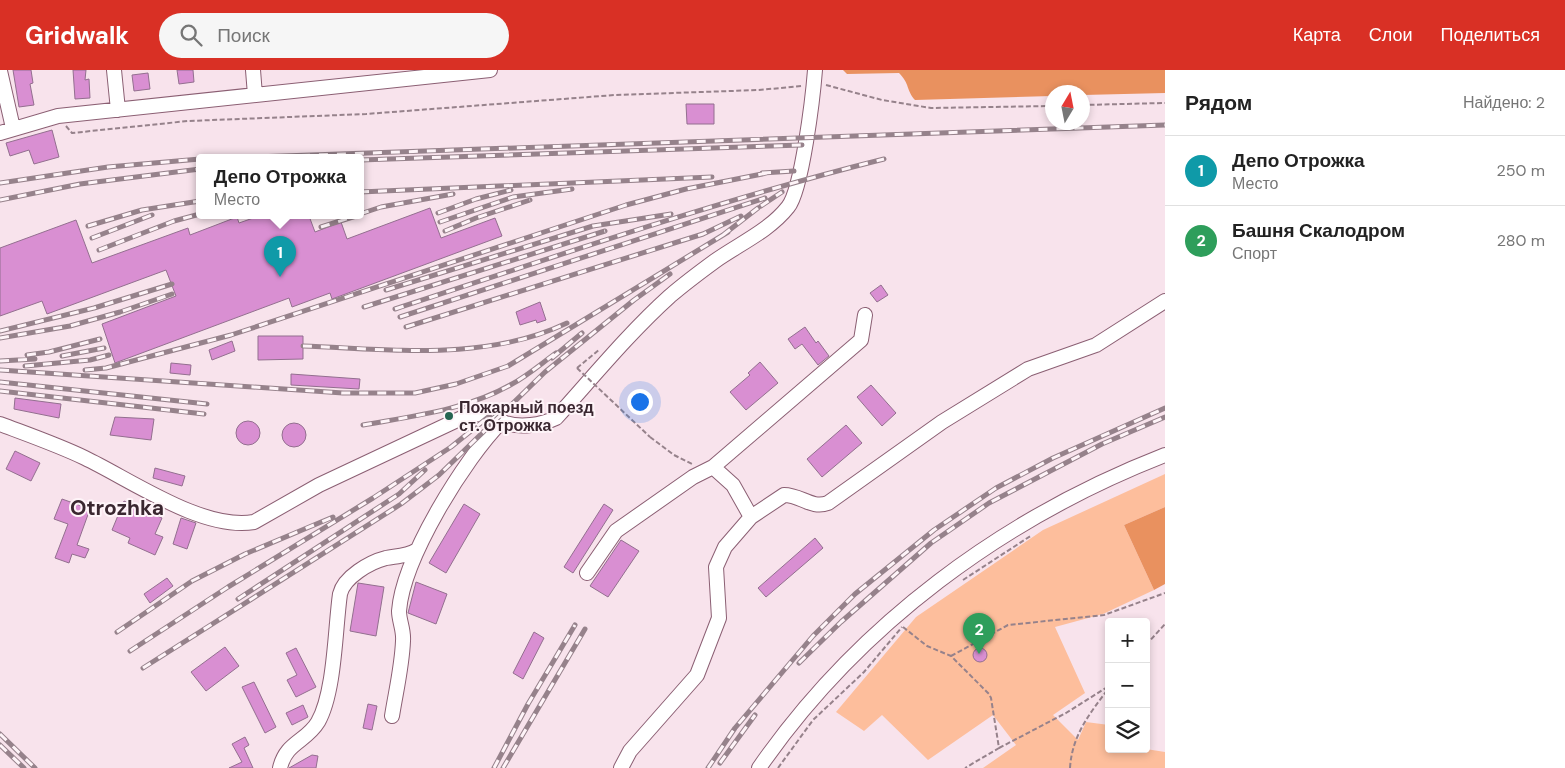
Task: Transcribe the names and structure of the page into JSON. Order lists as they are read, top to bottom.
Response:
{
  "districts": ["Otrozhka"],
  "places": ["Пожарный поезд ст. Отрожка"],
  "north": "top",
  "page": {
    "header": "Gridwalk",
    "search": "Поиск",
    "nav": ["Карта", "Слои", "Поделиться"],
    "heading": ["Рядом", "Найдено: 2"],
    "list": [
      {
        "mark": "1",
        "name": "Депо Отрожка",
        "note": "Место",
        "value": "250 m"
      },
      {
        "mark": "2",
        "name": "Башня Скалодром",
        "note": "Спорт",
        "value": "280 m"
      }
    ],
    "popup": ["Депо Отрожка", "Место"],
    "pins": ["1", "2"],
    "map_buttons": ["+", "−"]
  }
}
